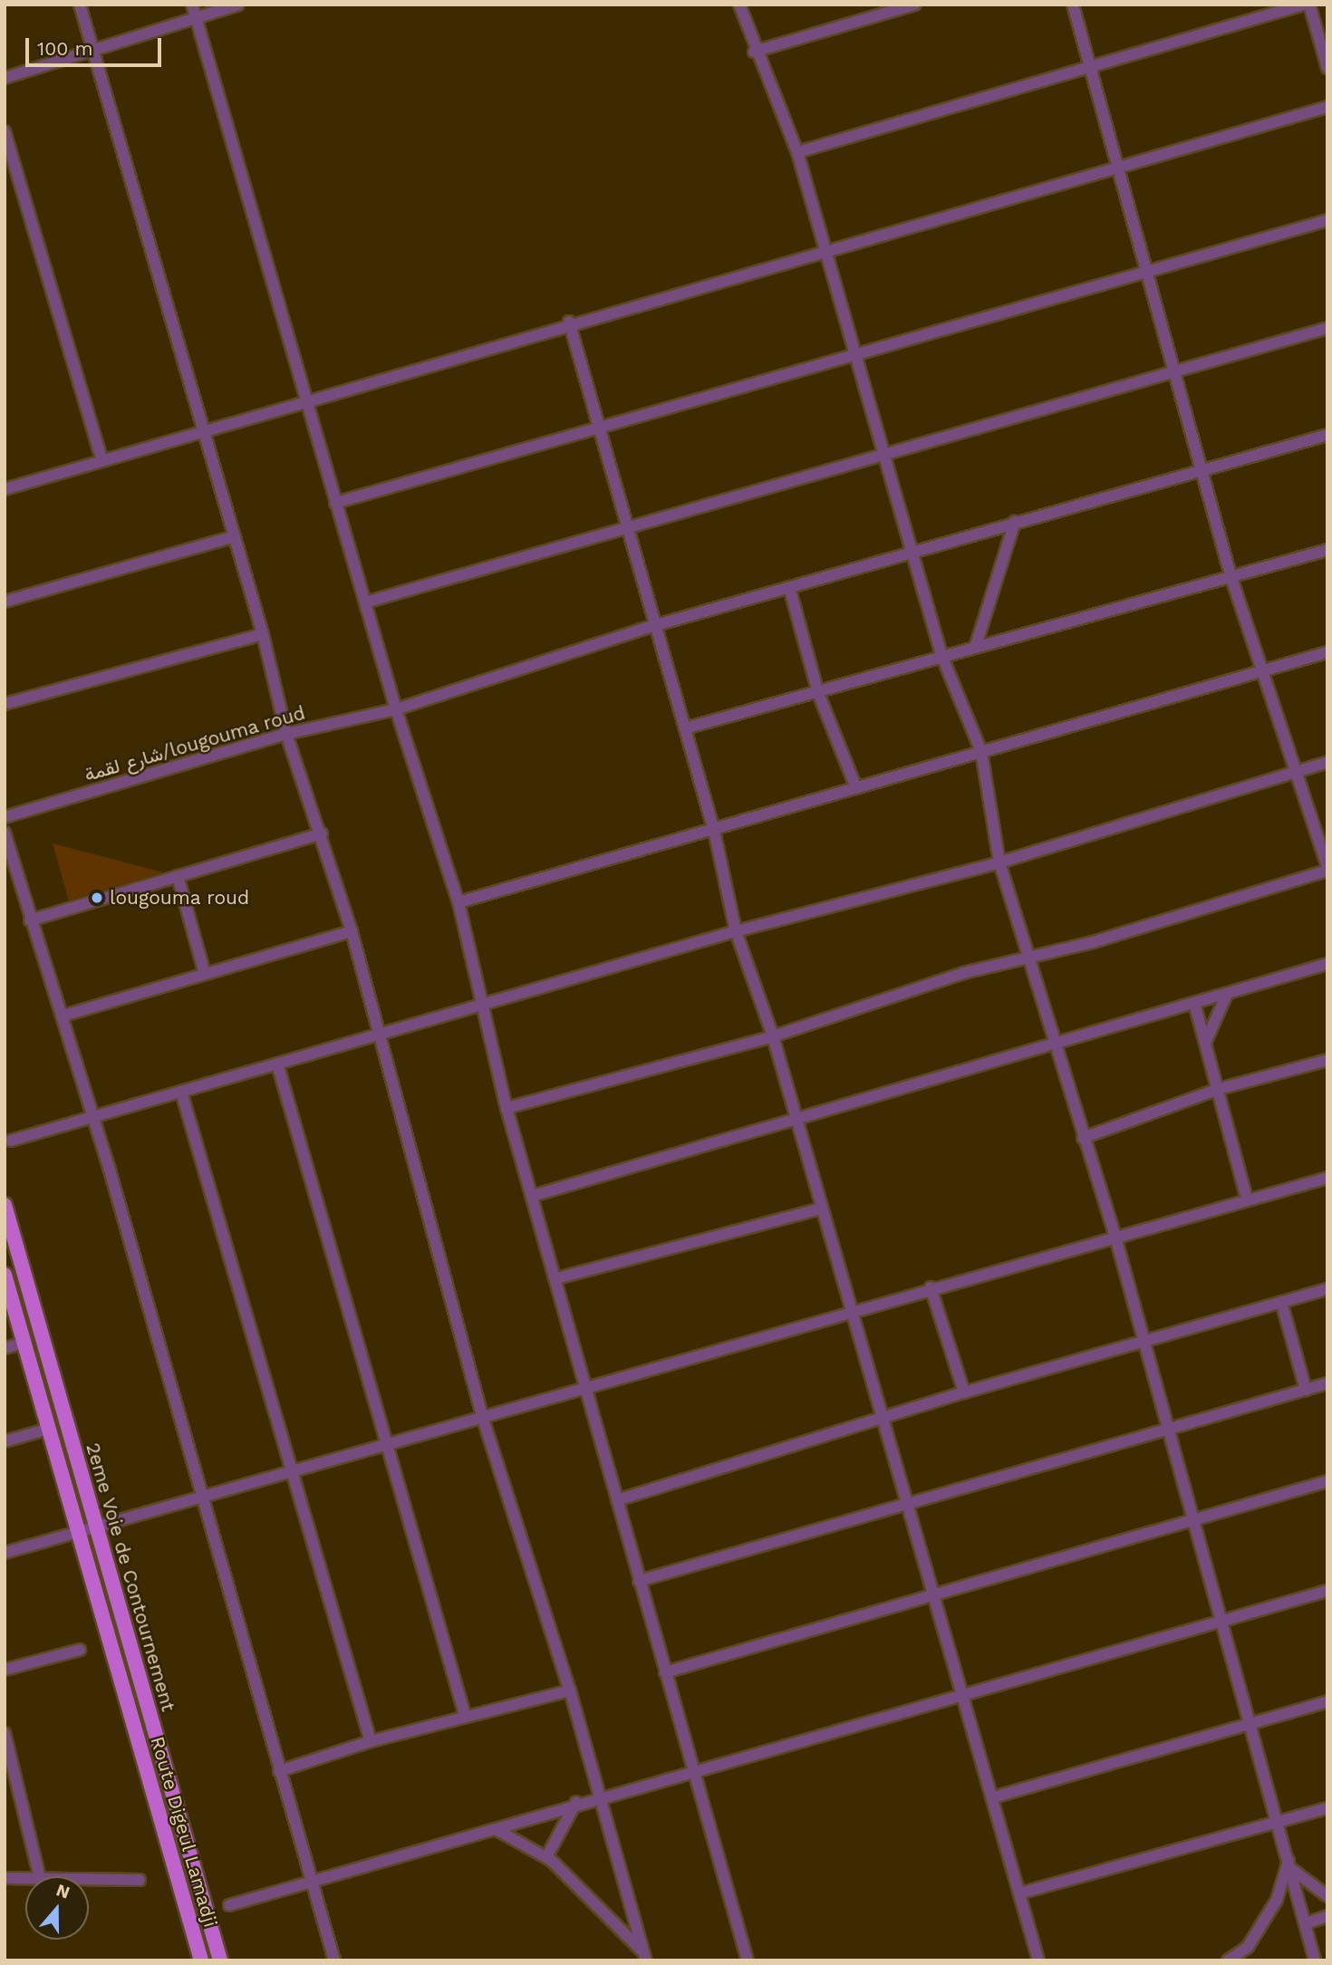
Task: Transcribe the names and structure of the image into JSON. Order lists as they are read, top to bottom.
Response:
{
  "streets": {
    "main road": ["2eme Voie de Contournement", "Route Digeul Lamadji"],
    "street": ["شارع لقمة/lougouma roud"]
  },
  "places": ["lougouma roud"],
  "scale_bar": "100 m",
  "north": "top"
}
